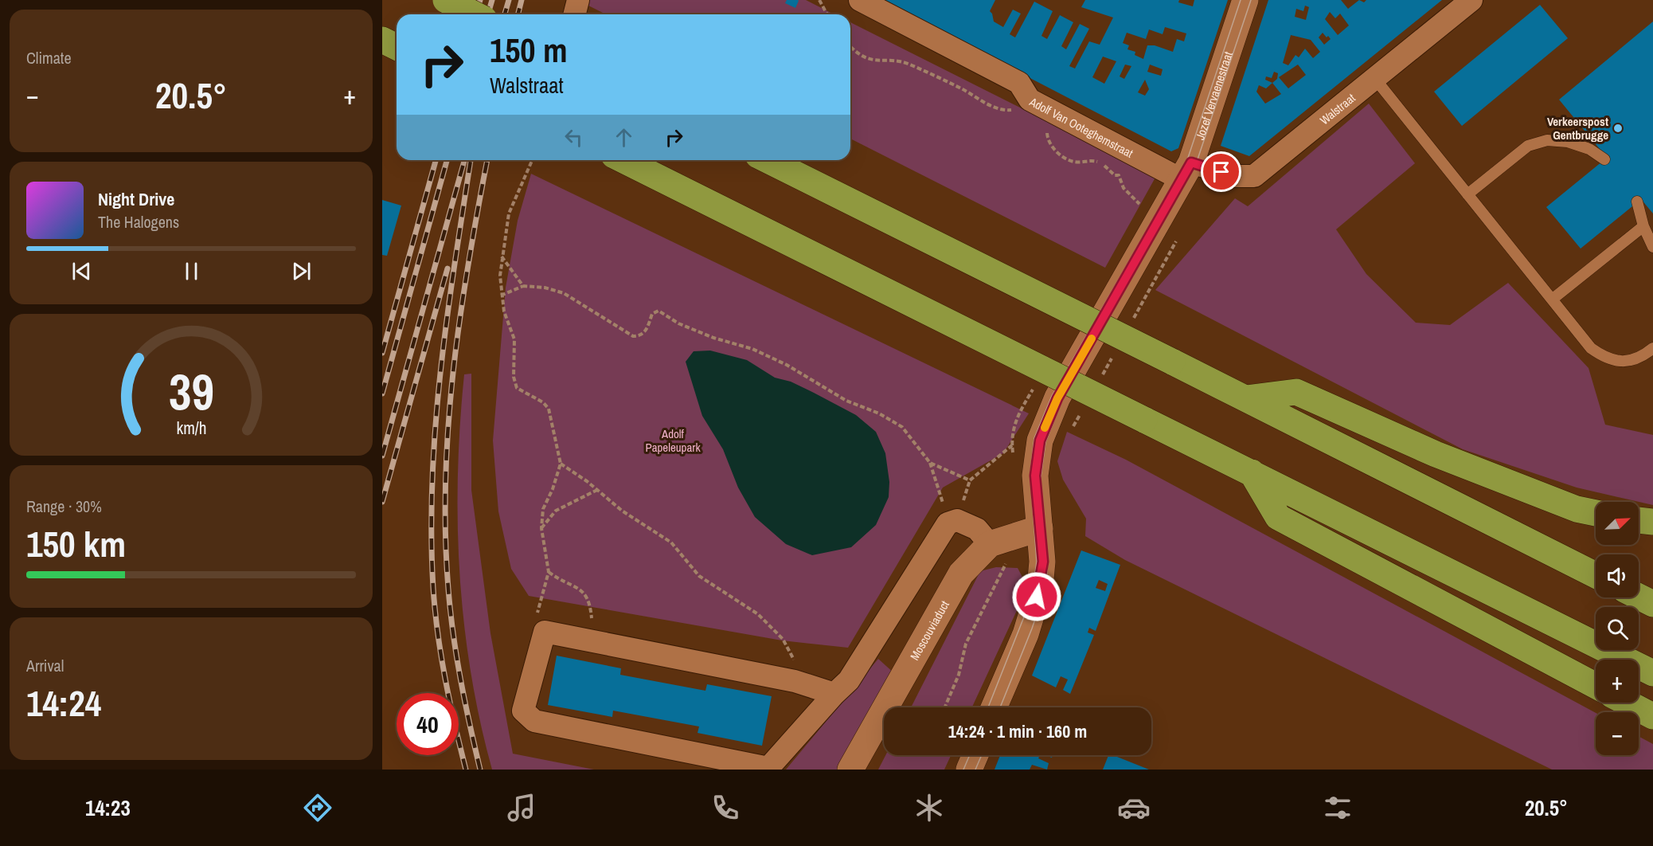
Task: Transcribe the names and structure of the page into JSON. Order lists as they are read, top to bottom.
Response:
{
  "streets": {
    "street": [
      "Jozef Vervaenestraat",
      "Walstraat",
      "Adolf Van Ooteghemstraat",
      "Moscouviaduct"
    ]
  },
  "crossings": [
    ["Jozef Vervaenestraat", "Walstraat"],
    ["Jozef Vervaenestraat", "Adolf Van Ooteghemstraat"],
    ["Jozef Vervaenestraat", "Moscouviaduct"],
    ["Walstraat", "Adolf Van Ooteghemstraat"]
  ],
  "parks": ["Adolf Papeleupark"],
  "places": ["Verkeerspost Gentbrugge"],
  "north": "top right",
  "page": {
    "tile": [
      "Climate",
      ["Range · 30%", "150 km"],
      ["Arrival", "14:24"]
    ],
    "turn": ["150 m", "Walstraat"],
    "heat": ["−", "20.5°", "+"],
    "song": ["Night Drive", "The Halogens"],
    "map_buttons": ["+", "−"],
    "limit": "40",
    "trip": "14:24 · 1 min · 160 m",
    "tabs": ["14:23", "20.5°"],
    "gauge": ["39", "km/h"]
  }
}
